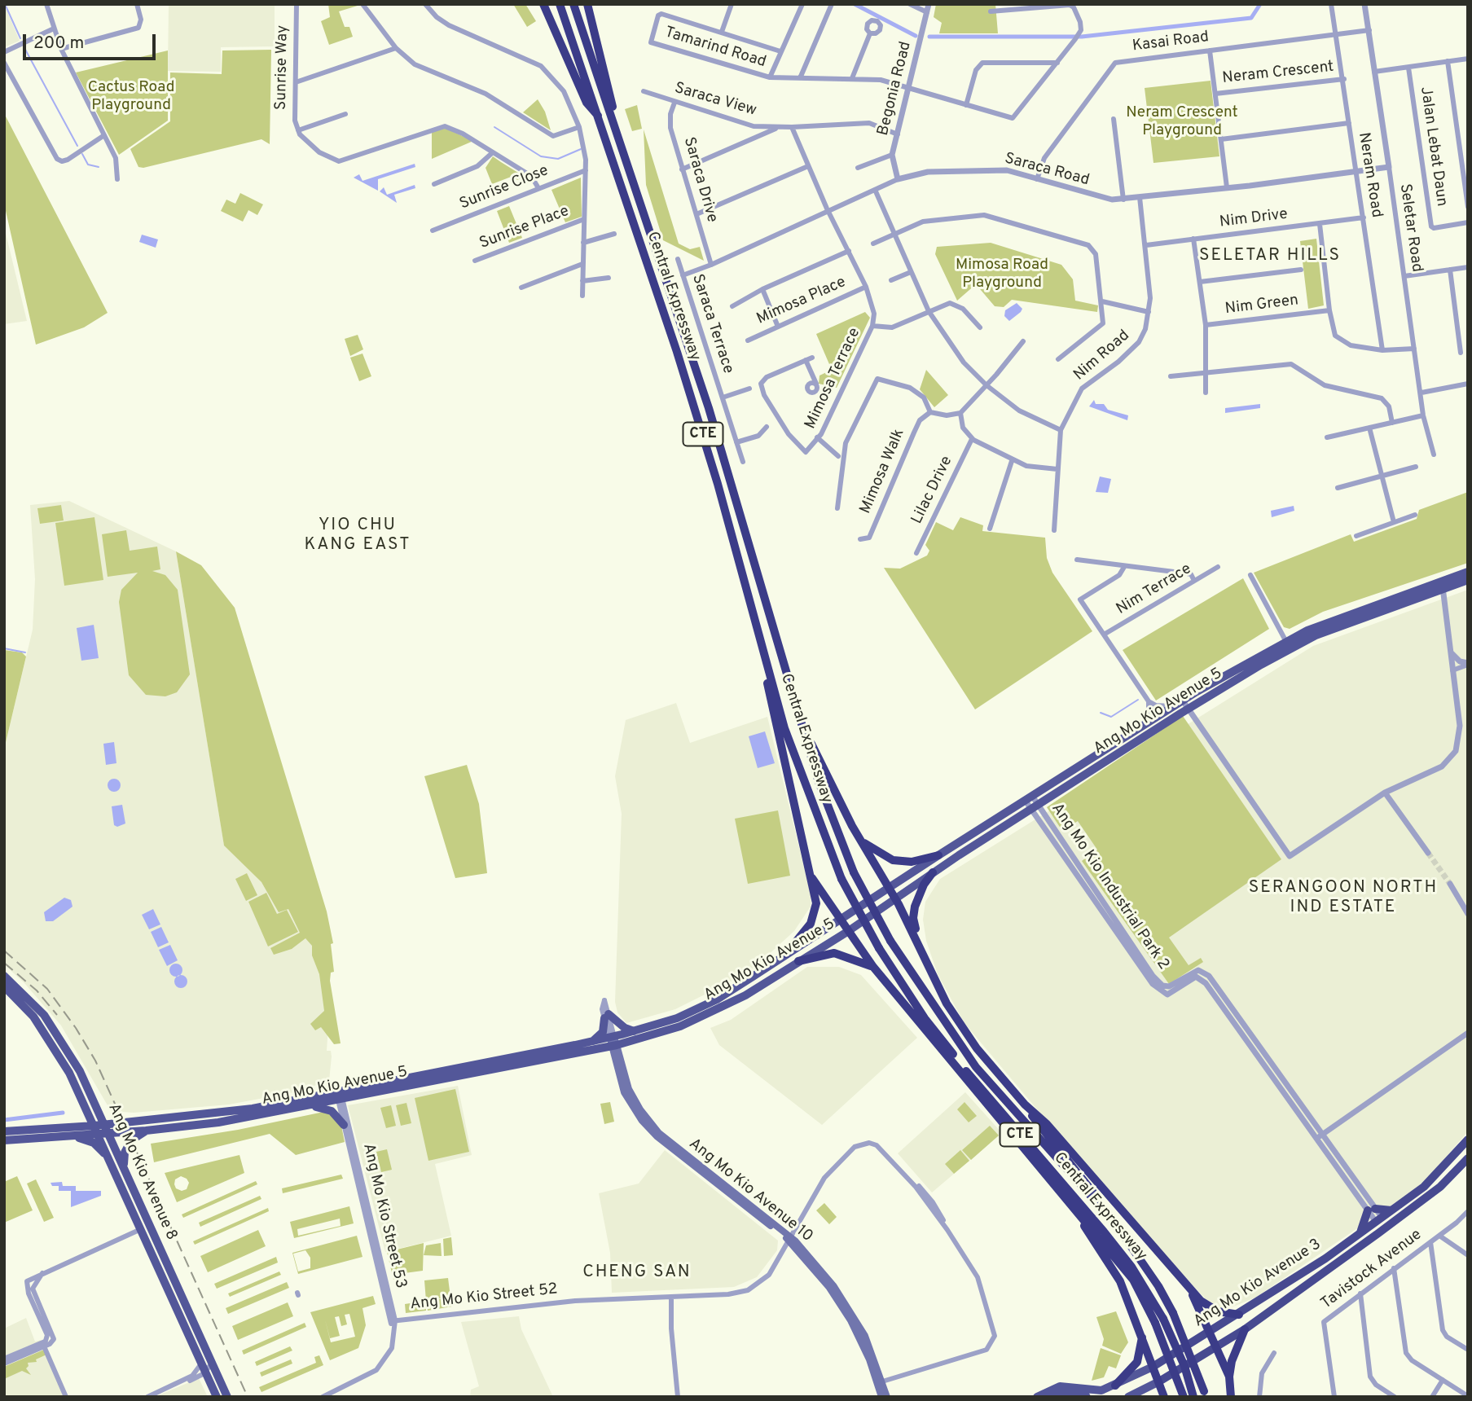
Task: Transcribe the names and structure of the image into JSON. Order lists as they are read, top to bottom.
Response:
{
  "streets": {
    "highway": ["Central Expressway", "CTE", "Ang Mo Kio Avenue 3"],
    "main road": ["Ang Mo Kio Avenue 5", "Ang Mo Kio Avenue 8", "Ang Mo Kio Avenue 10"],
    "street": [
      "Kasai Road",
      "Tamarind Road",
      "Sunrise Way",
      "Neram Crescent",
      "Begonia Road",
      "Saraca View",
      "Jalan Lebat Daun",
      "Saraca Road",
      "Neram Road",
      "Saraca Drive",
      "Sunrise Close",
      "Nim Drive",
      "Sunrise Place",
      "Seletar Road",
      "Mimosa Place",
      "Nim Green",
      "Saraca Terrace",
      "Nim Road",
      "Mimosa Terrace",
      "Mimosa Walk",
      "Lilac Drive",
      "Nim Terrace",
      "Ang Mo Kio Industrial Park 2",
      "Ang Mo Kio Street 53",
      "Tavistock Avenue",
      "Ang Mo Kio Street 52"
    ]
  },
  "crossings": [
    ["Kasai Road", "Neram Crescent"],
    ["Kasai Road", "Saraca Road"],
    ["Kasai Road", "Neram Road"],
    ["Kasai Road", "Seletar Road"],
    ["Neram Crescent", "Saraca Road"],
    ["Neram Crescent", "Neram Road"],
    ["Begonia Road", "Saraca View"],
    ["Begonia Road", "Saraca Road"],
    ["Saraca View", "Saraca Drive"],
    ["Saraca Road", "Neram Road"],
    ["Saraca Road", "Saraca Drive"],
    ["Saraca Road", "Seletar Road"],
    ["Saraca Road", "Saraca Terrace"],
    ["Saraca Road", "Nim Road"],
    ["Saraca Road", "Mimosa Terrace"],
    ["Neram Road", "Nim Drive"],
    ["Nim Drive", "Nim Green"],
    ["Nim Drive", "Nim Road"],
    ["Mimosa Place", "Mimosa Terrace"],
    ["Ang Mo Kio Avenue 5", "Ang Mo Kio Industrial Park 2"],
    ["Ang Mo Kio Avenue 5", "Ang Mo Kio Avenue 8"],
    ["Ang Mo Kio Avenue 5", "Ang Mo Kio Avenue 10"],
    ["Ang Mo Kio Avenue 5", "Ang Mo Kio Street 53"],
    ["Ang Mo Kio Industrial Park 2", "Ang Mo Kio Avenue 3"],
    ["Ang Mo Kio Avenue 10", "Ang Mo Kio Street 52"],
    ["Ang Mo Kio Street 53", "Ang Mo Kio Street 52"]
  ],
  "districts": [
    "SELETAR HILLS",
    "YIO CHU KANG EAST",
    "SERANGOON NORTH IND ESTATE",
    "CHENG SAN"
  ],
  "parks": ["Cactus Road Playground", "Neram Crescent Playground", "Mimosa Road Playground"],
  "scale_bar": "200 m"
}
